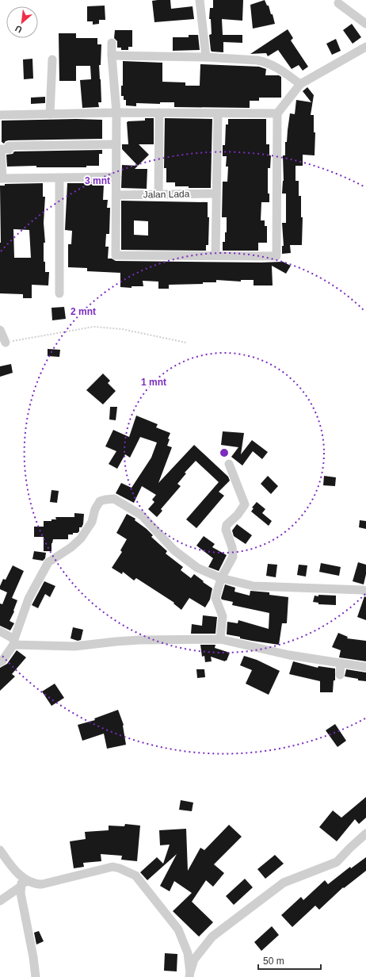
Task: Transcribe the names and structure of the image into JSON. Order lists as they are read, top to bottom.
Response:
{
  "streets": {
    "street": ["Jalan Lada"]
  },
  "scale_bar": "50 m",
  "north": "bottom left",
  "rings": ["3 mnt", "2 mnt", "1 mnt"]
}
